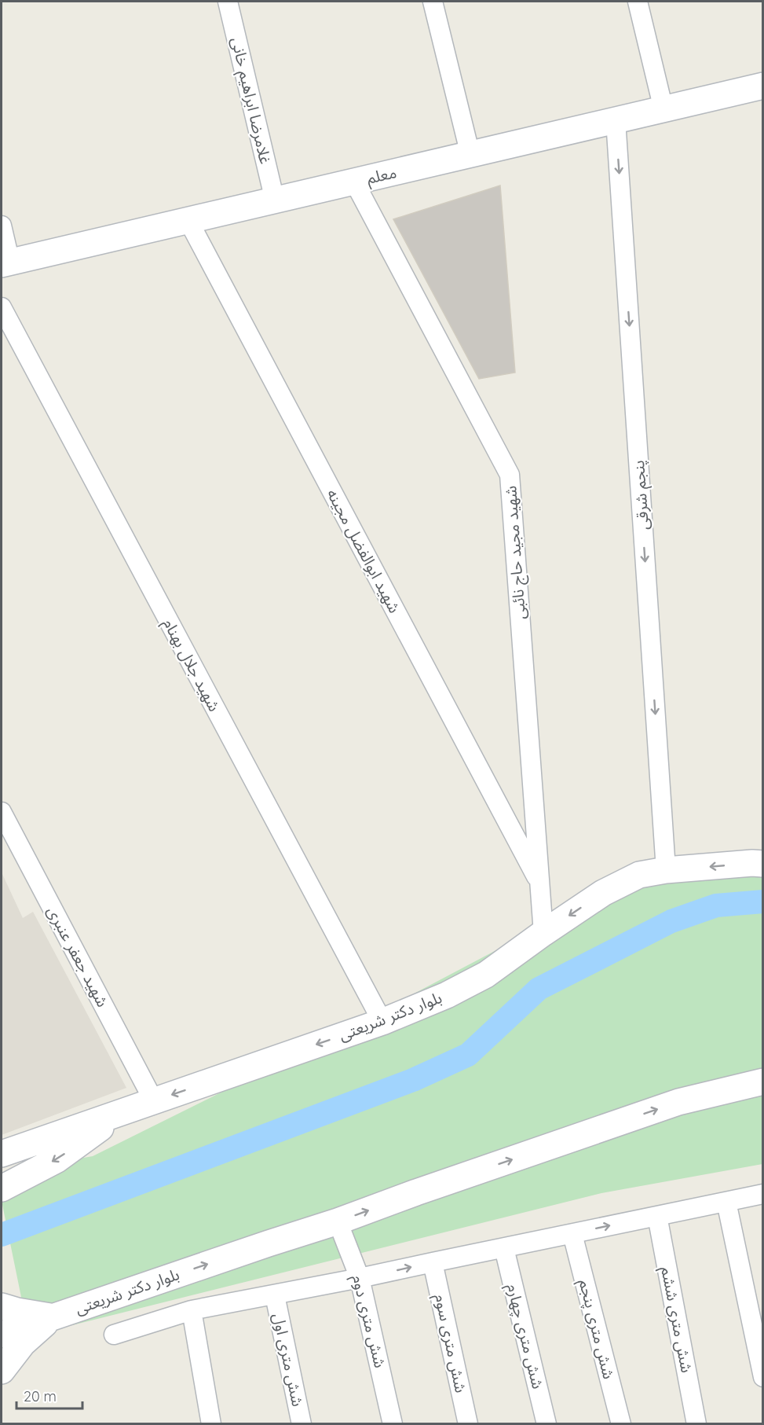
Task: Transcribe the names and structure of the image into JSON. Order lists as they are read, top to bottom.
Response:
{
  "streets": {
    "main road": ["معلم", "بلوار دکتر شریعتی"],
    "street": [
      "غلامرضا ابراهیم خانی",
      "پنجم شرقی",
      "شهید ابوالفضل مجینه",
      "شهید مجید حاج نائبی",
      "شهید جلال بهنام",
      "شهید جعفر عنبری",
      "شش متری ششم",
      "شش متری دوم",
      "شش متری پنجم",
      "شش متری چهارم",
      "شش متری سوم",
      "شش متری اول"
    ]
  },
  "crossings": [
    ["غلامرضا ابراهیم خانی", "معلم"],
    ["معلم", "پنجم شرقی"],
    ["معلم", "شهید ابوالفضل مجینه"],
    ["معلم", "شهید مجید حاج نائبی"],
    ["پنجم شرقی", "بلوار دکتر شریعتی"],
    ["شهید ابوالفضل مجینه", "شهید مجید حاج نائبی"],
    ["شهید مجید حاج نائبی", "بلوار دکتر شریعتی"],
    ["شهید جلال بهنام", "بلوار دکتر شریعتی"],
    ["شهید جعفر عنبری", "بلوار دکتر شریعتی"],
    ["بلوار دکتر شریعتی", "شش متری دوم"]
  ],
  "one_way": ["پنجم شرقی"],
  "scale_bar": "20 m"
}
